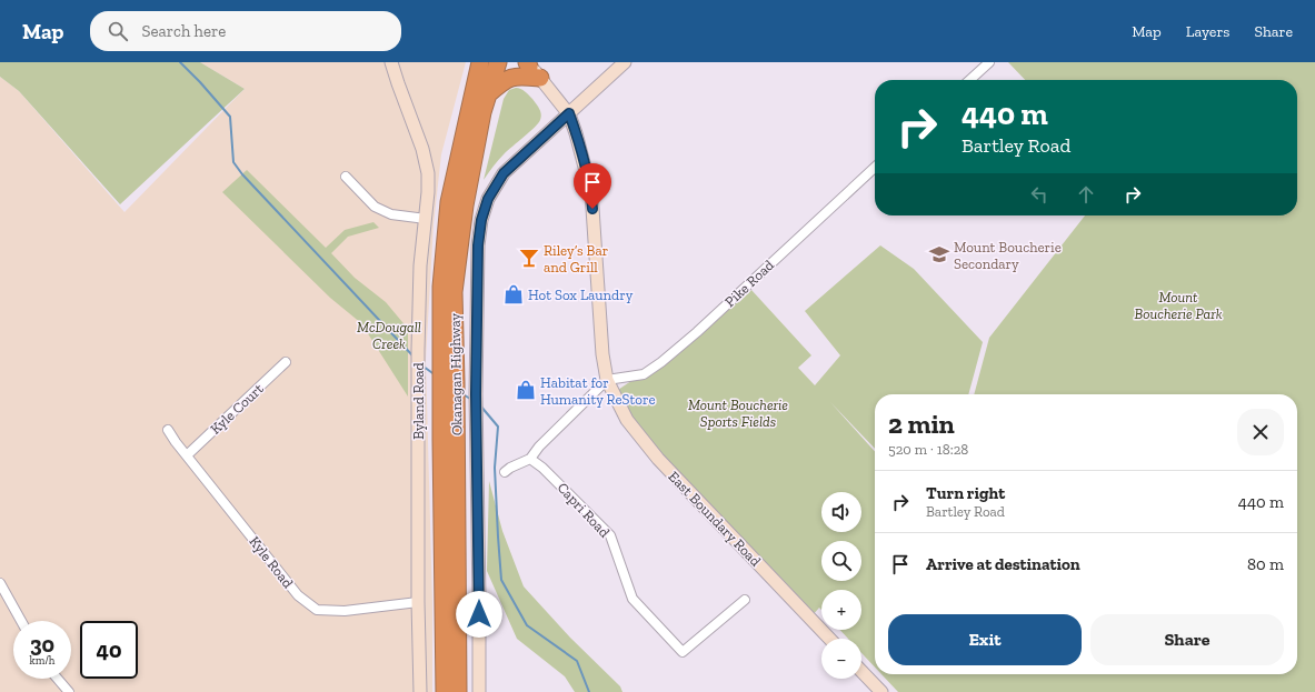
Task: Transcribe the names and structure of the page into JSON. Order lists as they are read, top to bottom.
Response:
{
  "streets": {
    "highway": ["Okanagan Highway"],
    "street": [
      "Pike Road",
      "Byland Road",
      "Kyle Court",
      "Capri Road",
      "East Boundary Road",
      "Kyle Road"
    ]
  },
  "crossings": [
    ["Pike Road", "East Boundary Road"],
    ["Byland Road", "Kyle Road"],
    ["Kyle Court", "Kyle Road"]
  ],
  "parks": ["Mount Boucherie Park", "McDougall Creek", "Mount Boucherie Sports Fields"],
  "places": {
    "school or university": ["Mount Boucherie Secondary"],
    "bar": ["Riley’s Bar and Grill"],
    "shop": ["Hot Sox Laundry", "Habitat for Humanity ReStore"]
  },
  "page": {
    "header": "Map",
    "search": "Search here",
    "nav": ["Map", "Layers", "Share"],
    "turn": ["440 m", "Bartley Road"],
    "heading": ["2 min", "520 m · 18:28"],
    "list": [
      {
        "name": "Turn right",
        "note": "Bartley Road",
        "value": "440 m"
      },
      {
        "name": "Arrive at destination",
        "value": "80 m"
      }
    ],
    "map_buttons": ["+", "−"],
    "buttons": ["Exit", "Share"],
    "speed": "30 km/h",
    "limit": "40"
  }
}
